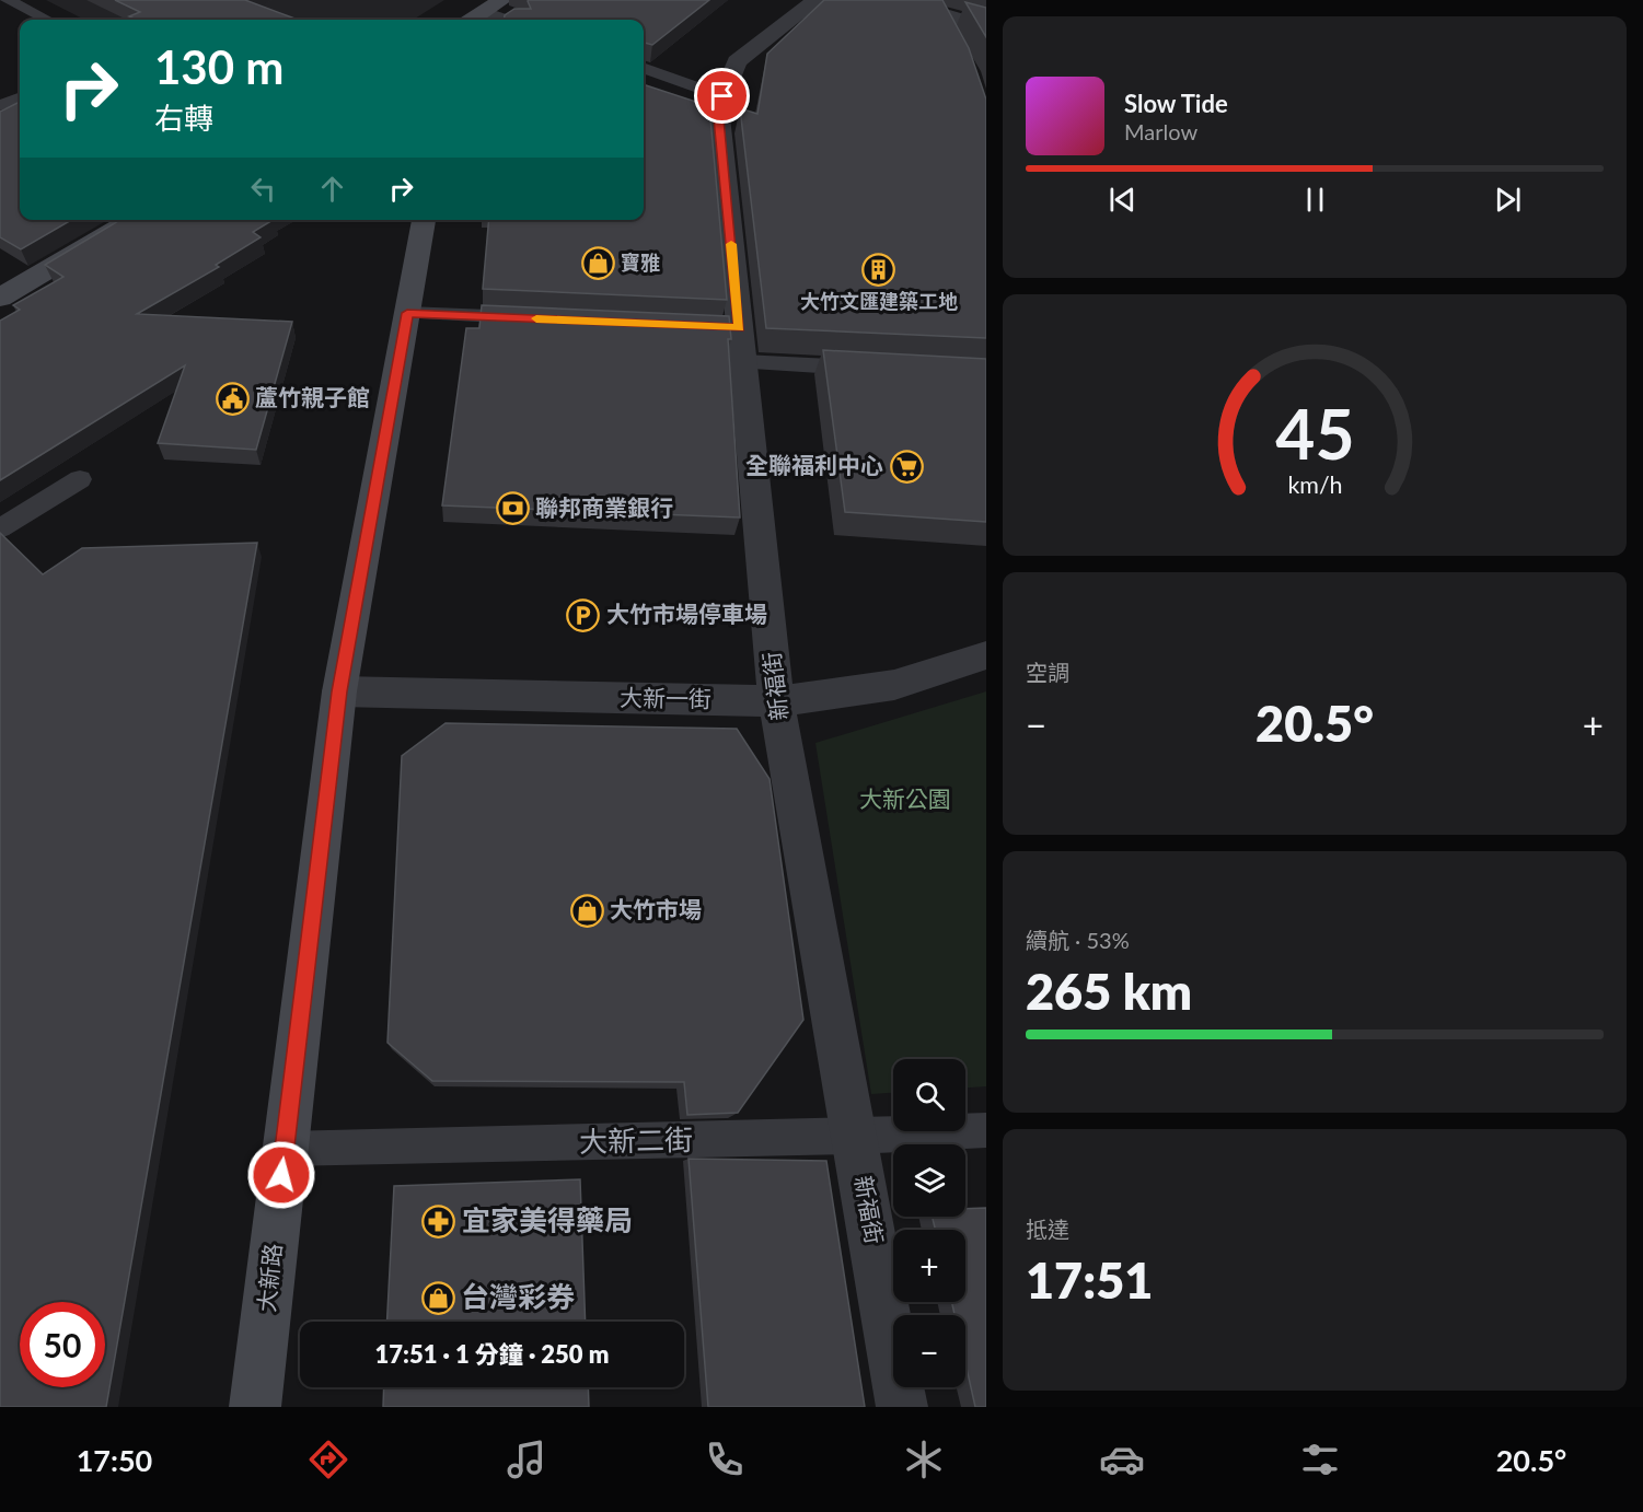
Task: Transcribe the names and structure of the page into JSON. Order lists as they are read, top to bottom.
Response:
{
  "streets": {
    "main road": ["大新路"],
    "street": ["新福街", "大新一街"],
    "lane": ["大新二街"]
  },
  "crossings": [
    ["新福街", "大新一街"],
    ["新福街", "大新二街"],
    ["大新一街", "大新路"],
    ["大新二街", "大新路"]
  ],
  "parks": ["大新公園"],
  "places": {
    "shop": ["寶雅", "大竹市場", "台灣彩券"],
    "building": ["大竹文匯建築工地"],
    "public building": ["蘆竹親子館"],
    "supermarket": ["全聯福利中心"],
    "bank": ["聯邦商業銀行"],
    "parking": ["大竹市場停車場"],
    "pharmacy": ["宜家美得藥局"]
  },
  "page": {
    "turn": ["130 m", "右轉"],
    "song": ["Slow Tide", "Marlow"],
    "tile": [
      "空調",
      ["續航 · 53%", "265 km"],
      ["抵達", "17:51"]
    ],
    "heat": ["−", "20.5°", "+"],
    "map_buttons": ["+", "−"],
    "limit": "50",
    "trip": "17:51 · 1 分鐘 · 250 m",
    "tabs": ["17:50", "20.5°"],
    "gauge": ["45", "km/h"]
  }
}
